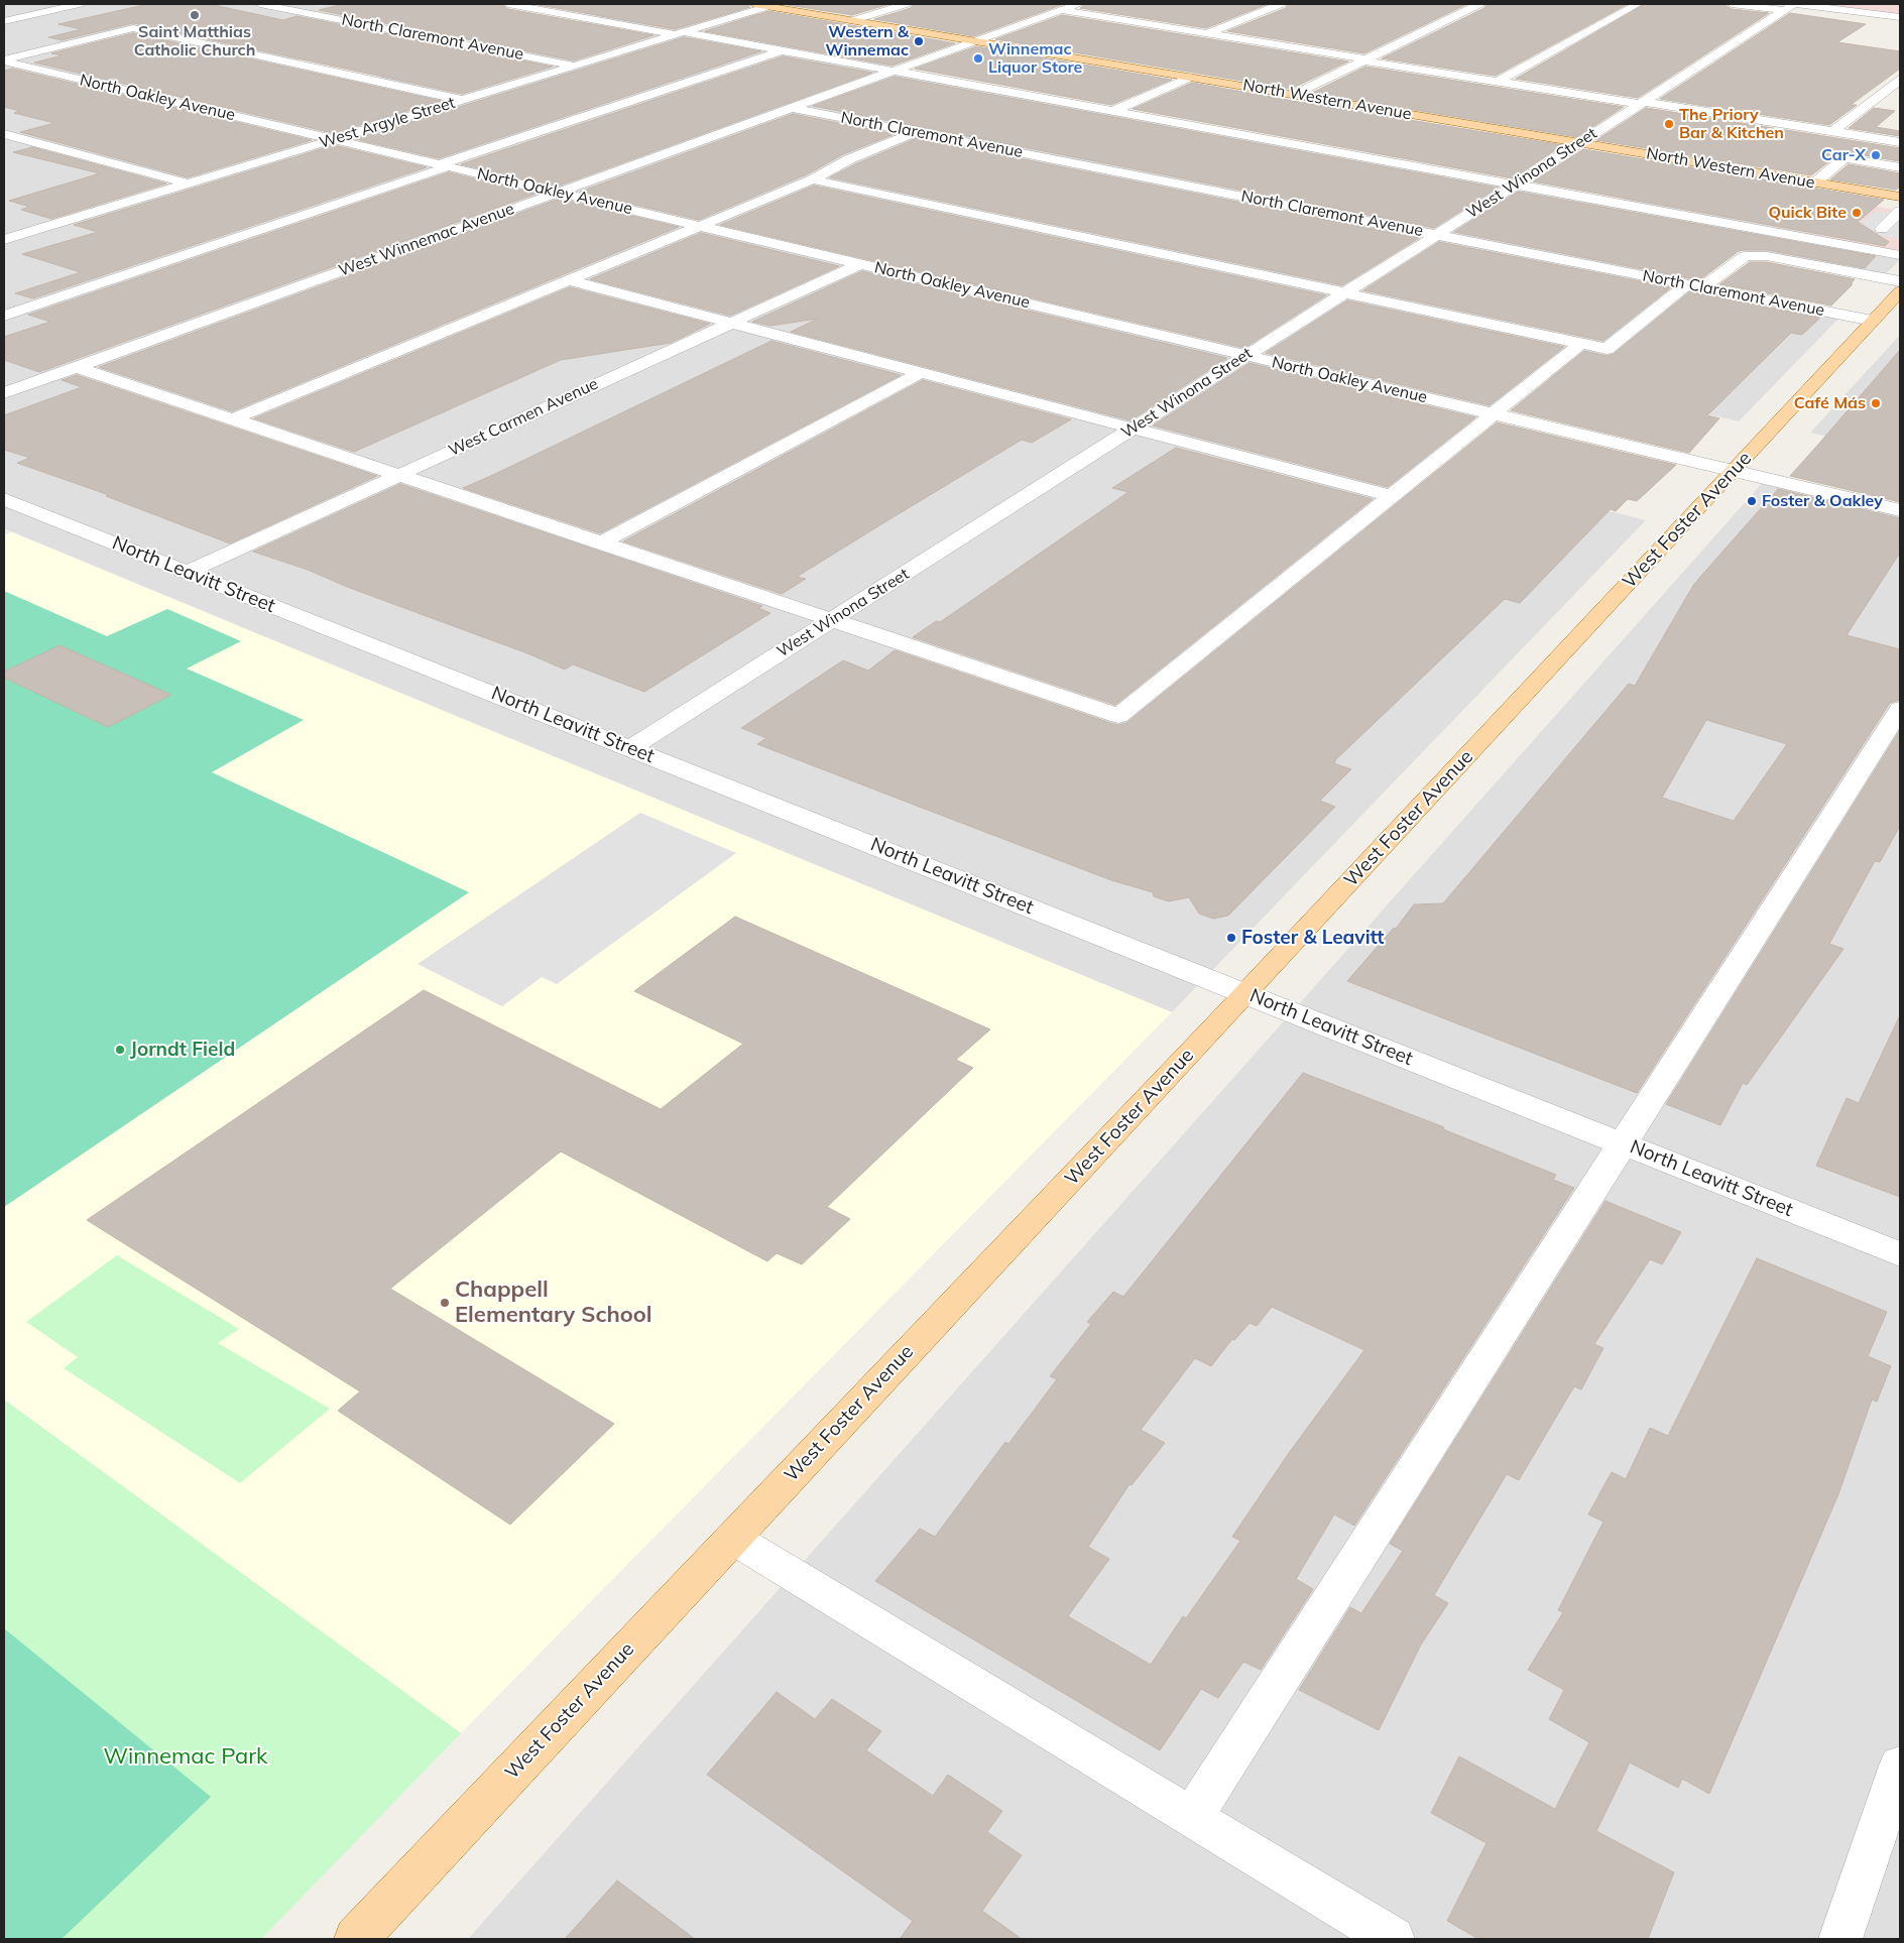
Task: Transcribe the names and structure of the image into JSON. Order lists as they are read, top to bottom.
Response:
{
  "streets": {
    "main road": ["North Western Avenue", "West Foster Avenue"],
    "street": [
      "North Claremont Avenue",
      "North Oakley Avenue",
      "West Argyle Street",
      "West Winona Street",
      "West Winnemac Avenue",
      "West Carmen Avenue",
      "North Leavitt Street"
    ]
  },
  "crossings": [
    ["North Claremont Avenue", "West Argyle Street"],
    ["North Claremont Avenue", "West Winona Street"],
    ["North Claremont Avenue", "West Winnemac Avenue"],
    ["North Claremont Avenue", "West Foster Avenue"],
    ["North Oakley Avenue", "West Argyle Street"],
    ["North Oakley Avenue", "West Winona Street"],
    ["North Oakley Avenue", "West Winnemac Avenue"],
    ["North Oakley Avenue", "West Carmen Avenue"],
    ["North Oakley Avenue", "West Foster Avenue"],
    ["North Western Avenue", "West Argyle Street"],
    ["North Western Avenue", "West Winona Street"],
    ["North Western Avenue", "West Winnemac Avenue"],
    ["West Winona Street", "North Leavitt Street"],
    ["West Carmen Avenue", "North Leavitt Street"],
    ["West Foster Avenue", "North Leavitt Street"]
  ],
  "parks": ["Winnemac Park"],
  "places": [
    "Saint Matthias Catholic Church",
    "Western & Winnemac",
    "Winnemac Liquor Store",
    "The Priory Bar & Kitchen",
    "Car-X",
    "Quick Bite",
    "Café Más",
    "Foster & Oakley",
    "Foster & Leavitt",
    "Jorndt Field",
    "Chappell Elementary School"
  ]
}
